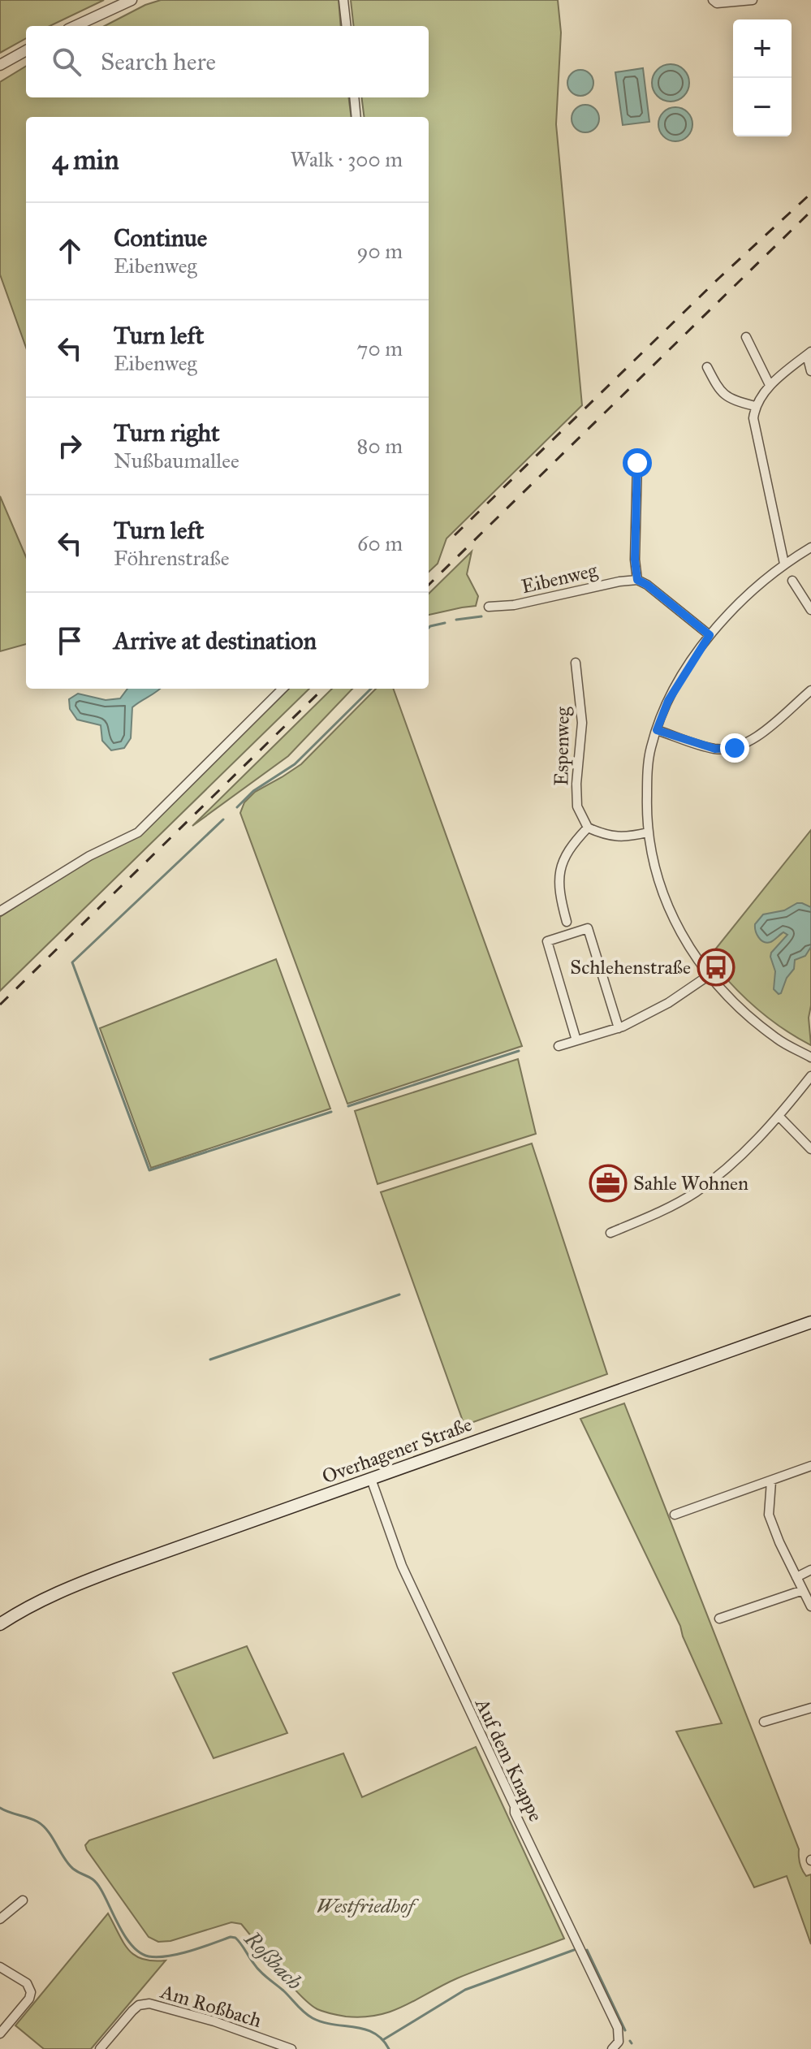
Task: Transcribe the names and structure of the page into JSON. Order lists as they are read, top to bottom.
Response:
{
  "streets": {
    "main road": ["Overhagener Straße"],
    "street": [
      "Eibenweg",
      "Espenweg",
      "Auf dem Knappe",
      "Am Roßbach"
    ]
  },
  "crossings": [
    ["Overhagener Straße", "Auf dem Knappe"]
  ],
  "water": ["Roßbach"],
  "parks": ["Westfriedhof"],
  "places": {
    "bus stop": ["Schlehenstraße"],
    "office": ["Sahle Wohnen"]
  },
  "page": {
    "map_buttons": ["+", "−"],
    "search": "Search here",
    "heading": ["4 min", "Walk · 300 m"],
    "list": [
      ["Continue", "Eibenweg", "90 m"],
      ["Turn left", "Eibenweg", "70 m"],
      ["Turn right", "Nußbaumallee", "80 m"],
      ["Turn left", "Föhrenstraße", "60 m"],
      "Arrive at destination"
    ]
  }
}
